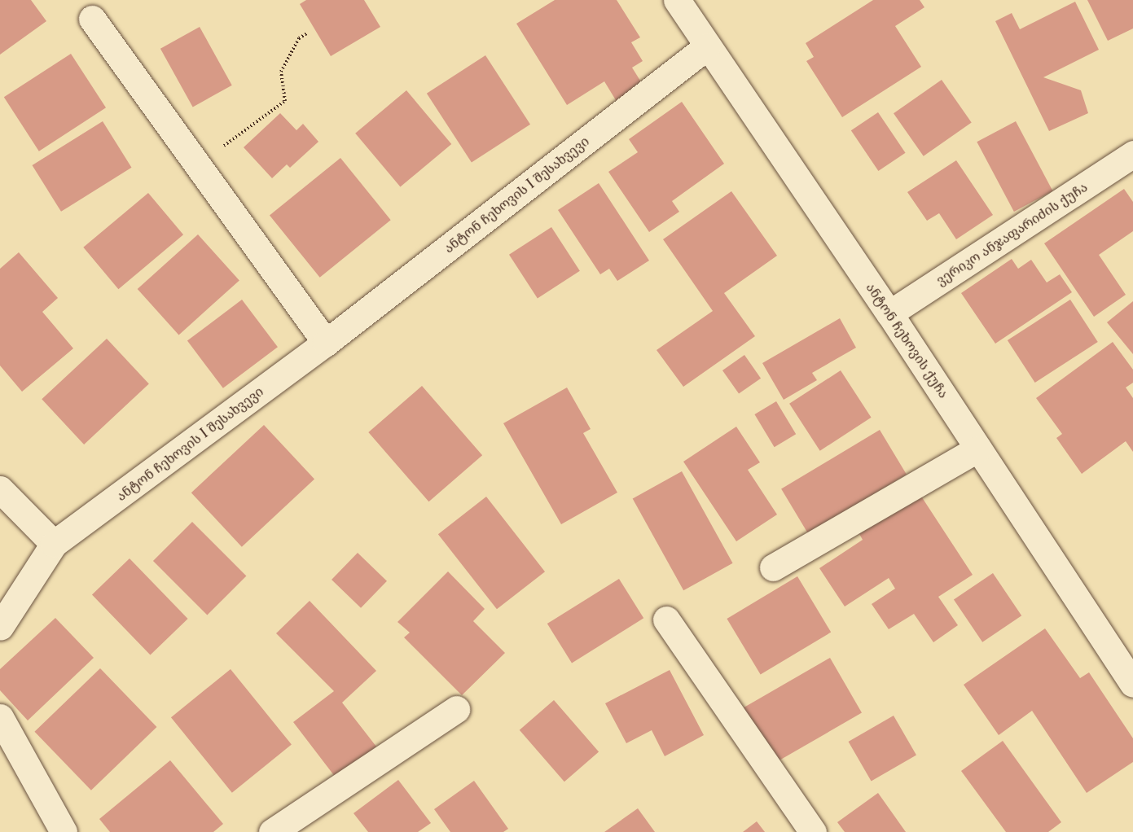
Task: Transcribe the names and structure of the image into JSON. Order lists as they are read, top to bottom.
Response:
{
  "streets": {
    "street": ["ანტონ ჩეხოვის I შესახვევი", "ვერიკო ანჯაფარიძის ქუჩა", "ანტონ ჩეხოვის ქუჩა"]
  },
  "crossings": [
    ["ანტონ ჩეხოვის I შესახვევი", "ანტონ ჩეხოვის ქუჩა"],
    ["ვერიკო ანჯაფარიძის ქუჩა", "ანტონ ჩეხოვის ქუჩა"]
  ]
}
